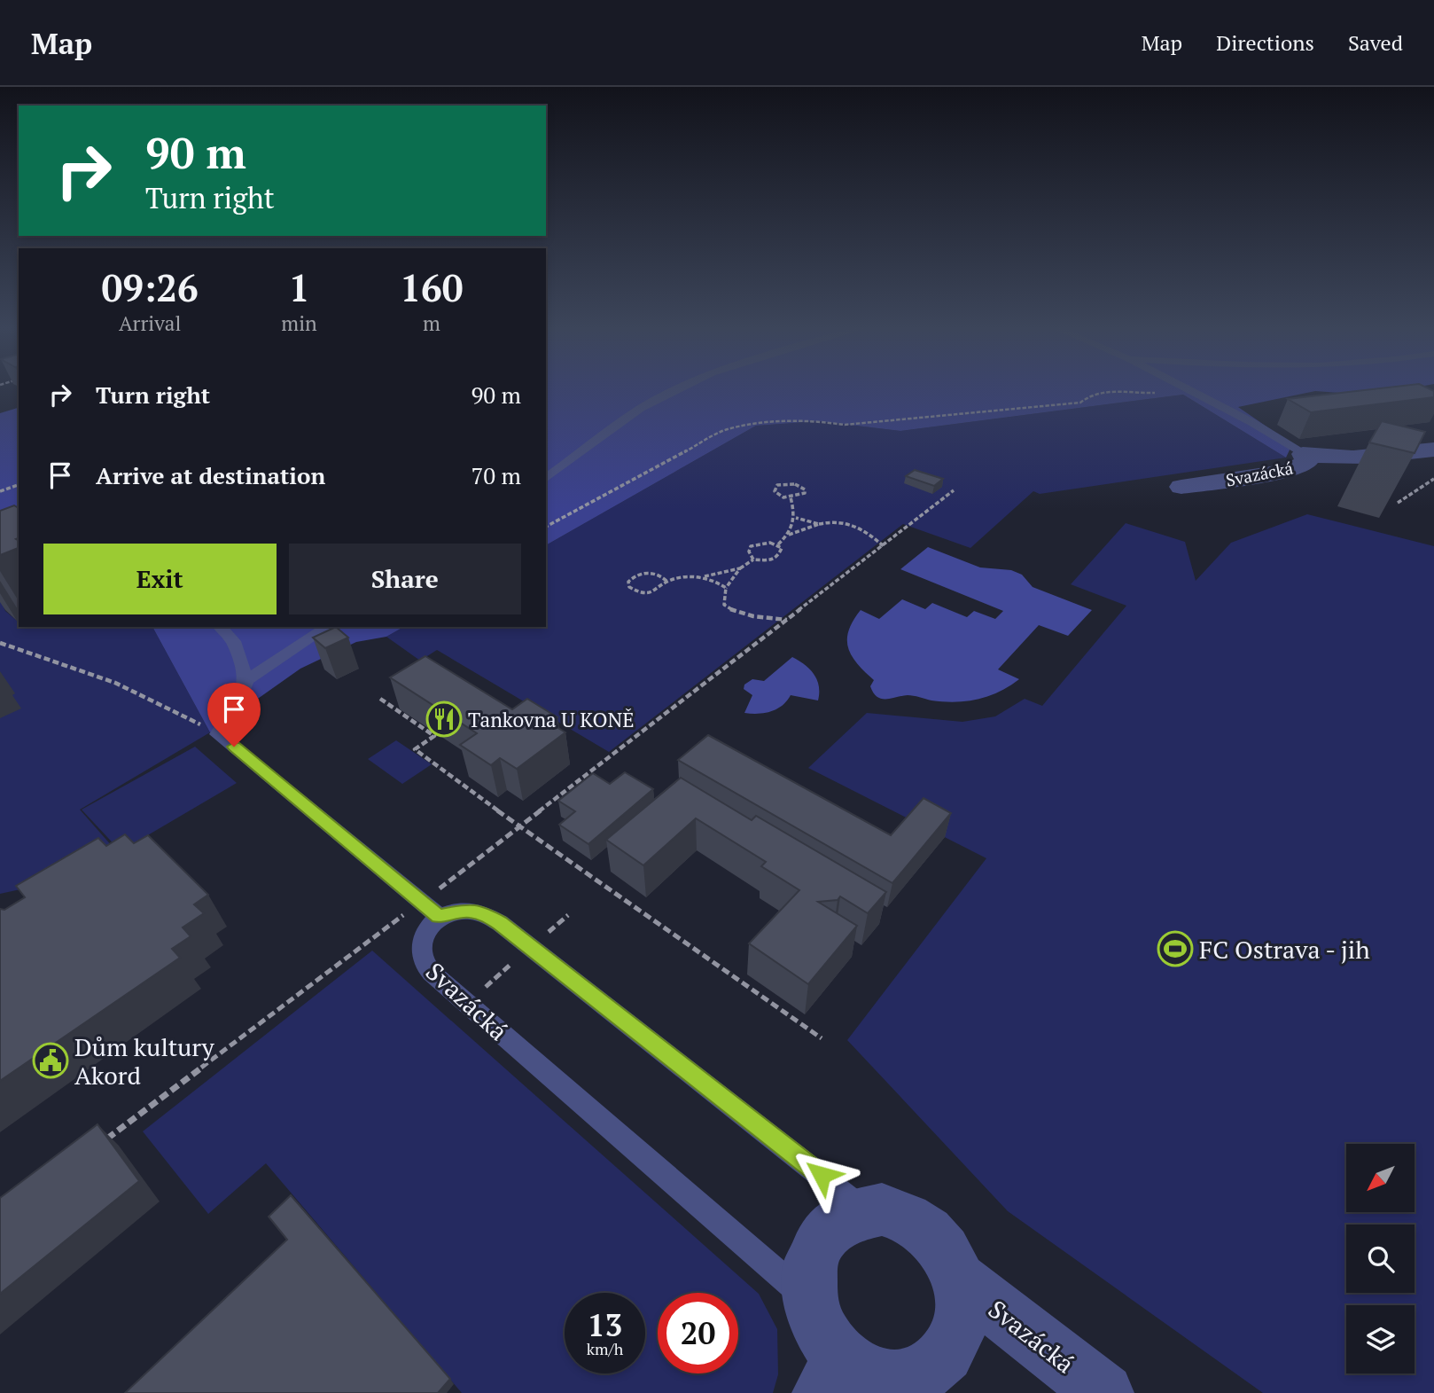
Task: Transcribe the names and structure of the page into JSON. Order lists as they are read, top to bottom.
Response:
{
  "streets": {
    "street": ["Svazácká"]
  },
  "places": {
    "restaurant": ["Tankovna U KONĚ"],
    "sports": ["FC Ostrava - jih"],
    "public building": ["Dům kultury Akord"]
  },
  "north": "bottom left",
  "page": {
    "header": "Map",
    "nav": ["Map", "Directions", "Saved"],
    "turn": ["90 m", "Turn right"],
    "eta": [
      "09:26",
      "Arrival",
      "1",
      "min",
      "160",
      "m"
    ],
    "list": [
      {
        "name": "Turn right",
        "value": "90 m"
      },
      {
        "name": "Arrive at destination",
        "value": "70 m"
      }
    ],
    "buttons": ["Exit", "Share"],
    "speed": "13 km/h",
    "limit": "20"
  }
}
